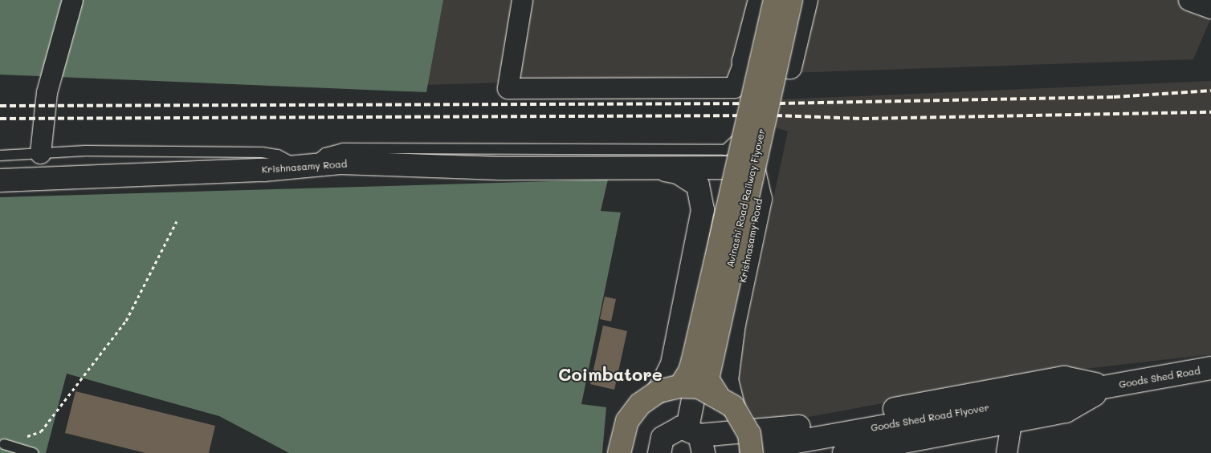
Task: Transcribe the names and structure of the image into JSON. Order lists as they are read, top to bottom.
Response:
{
  "streets": {
    "highway": ["Avinashi Road Railway Flyover"],
    "main road": ["Krishnasamy Road", "Goods Shed Road", "Goods Shed Road Flyover"]
  },
  "crossings": [
    ["Krishnasamy Road", "Avinashi Road Railway Flyover"],
    ["Avinashi Road Railway Flyover", "Goods Shed Road Flyover"],
    ["Goods Shed Road", "Goods Shed Road Flyover"]
  ],
  "districts": ["Coimbatore"]
}
